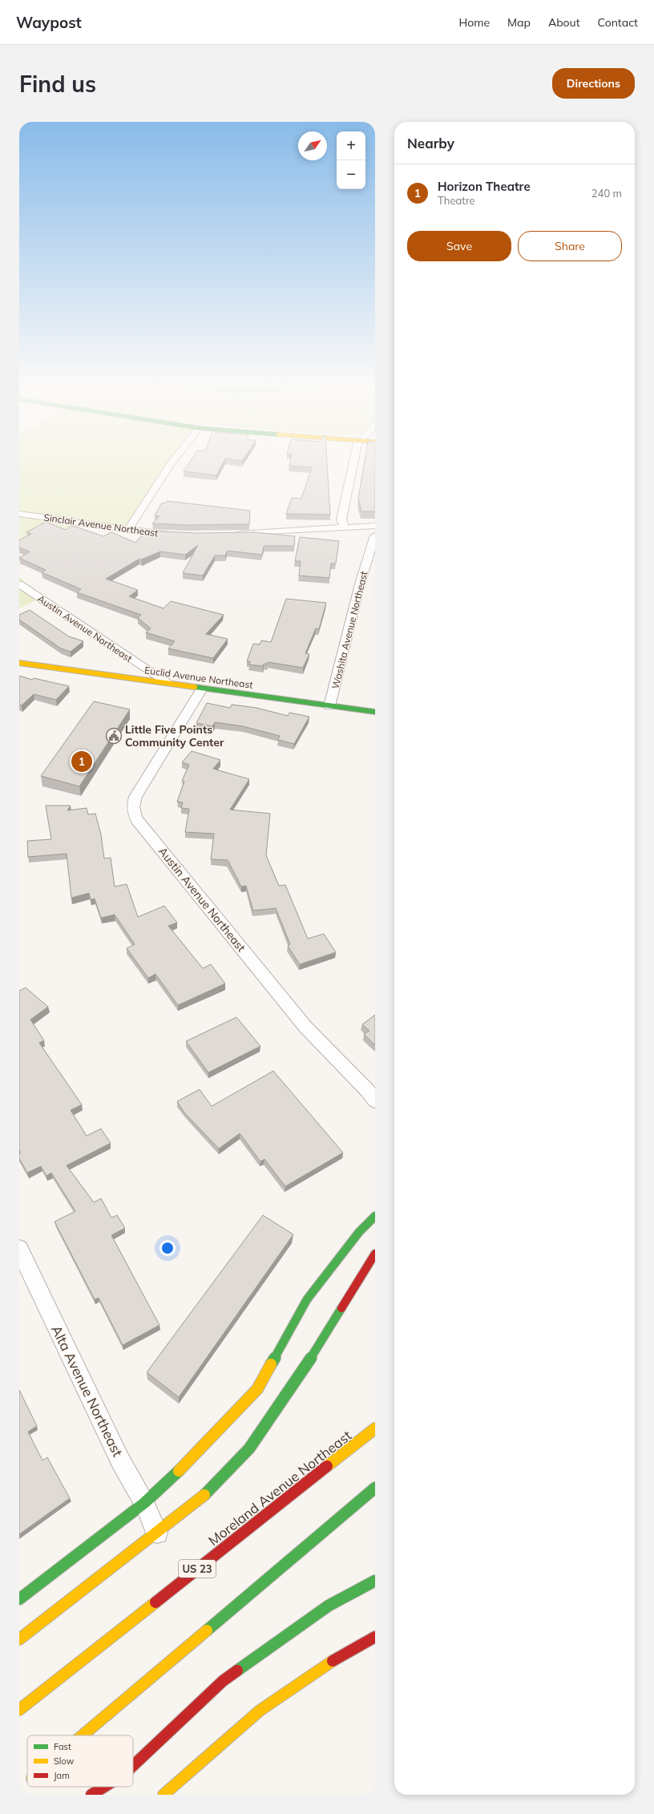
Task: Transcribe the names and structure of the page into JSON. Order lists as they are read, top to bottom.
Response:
{
  "streets": {
    "main road": ["Euclid Avenue Northeast", "Moreland Avenue Northeast", "US 23"],
    "street": [
      "Sinclair Avenue Northeast",
      "Austin Avenue Northeast",
      "Washita Avenue Northeast",
      "Alta Avenue Northeast"
    ]
  },
  "crossings": [
    ["Austin Avenue Northeast", "Euclid Avenue Northeast"],
    ["Washita Avenue Northeast", "Euclid Avenue Northeast"]
  ],
  "places": {
    "public building": ["Little Five Points Community Center"]
  },
  "legend": ["Fast", "Slow", "Jam"],
  "north": "top right",
  "page": {
    "header": "Waypost",
    "nav": [
      "Home",
      "Map",
      "About",
      "Contact"
    ],
    "buttons": [
      "Directions",
      ["Save", "Share"]
    ],
    "title": "Find us",
    "heading": "Nearby",
    "map_buttons": ["+", "−"],
    "list": [
      {
        "mark": "1",
        "name": "Horizon Theatre",
        "note": "Theatre",
        "value": "240 m"
      }
    ],
    "pins": "1"
  }
}
